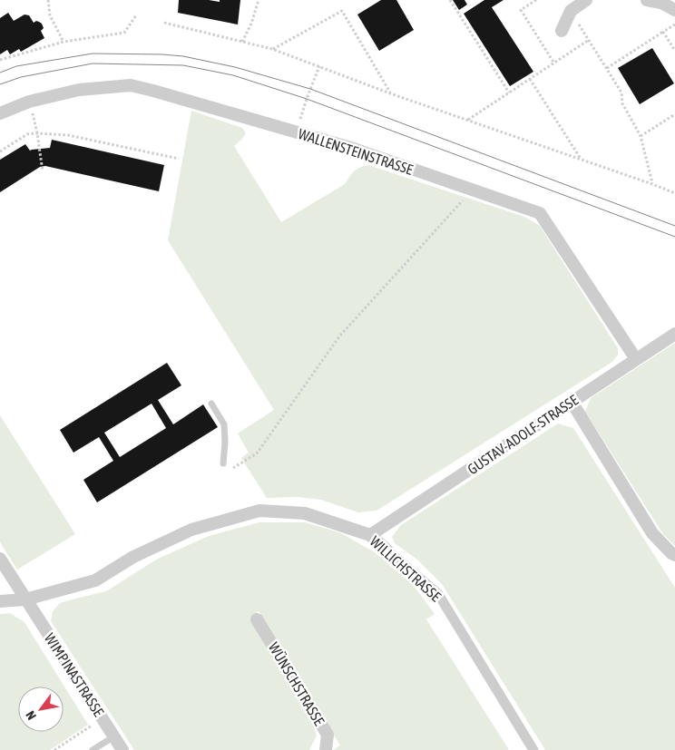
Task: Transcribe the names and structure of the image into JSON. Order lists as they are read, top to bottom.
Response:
{
  "streets": {
    "street": [
      "WALLENSTEINSTRASSE",
      "GUSTAV-ADOLF-STRASSE",
      "WILLICHSTRASSE",
      "WIMPINASTRASSE",
      "WÜNSCHSTRASSE"
    ]
  },
  "crossings": [
    ["WALLENSTEINSTRASSE", "GUSTAV-ADOLF-STRASSE"],
    ["GUSTAV-ADOLF-STRASSE", "WILLICHSTRASSE"],
    ["WILLICHSTRASSE", "WIMPINASTRASSE"]
  ],
  "north": "bottom left"
}
